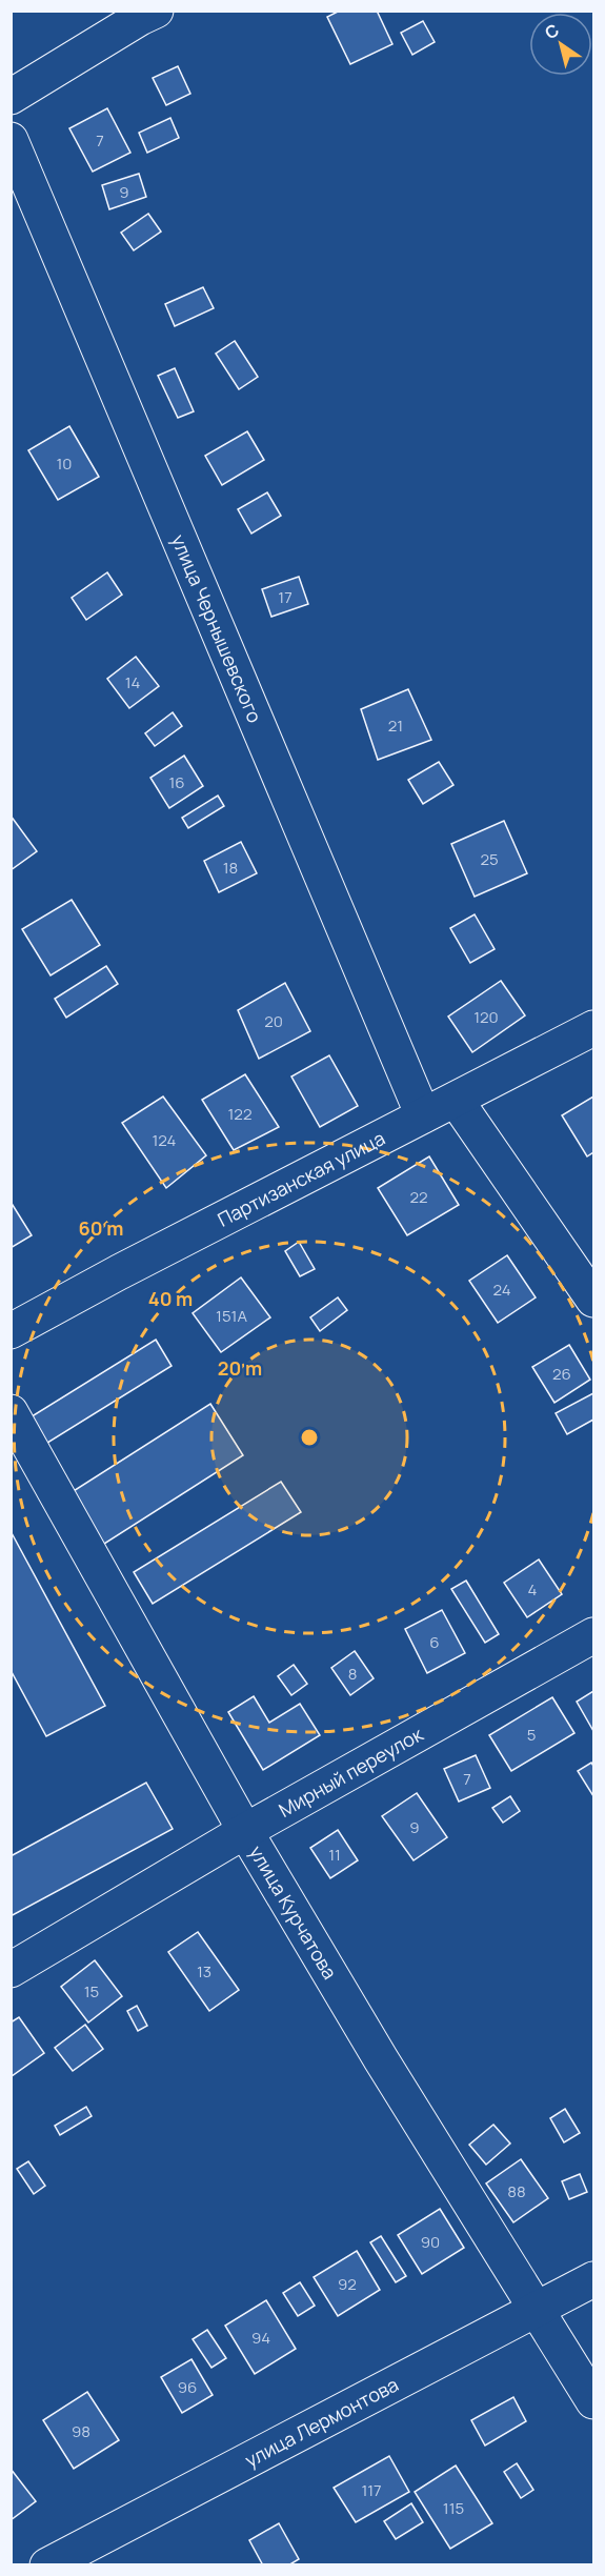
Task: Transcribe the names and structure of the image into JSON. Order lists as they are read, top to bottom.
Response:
{
  "streets": {
    "street": [
      "улица Чернышевского",
      "Партизанская улица",
      "Мирный переулок",
      "улица Курчатова",
      "улица Лермонтова"
    ]
  },
  "crossings": [
    ["улица Чернышевского", "Партизанская улица"],
    ["Мирный переулок", "улица Курчатова"],
    ["улица Курчатова", "улица Лермонтова"]
  ],
  "house_numbers": [
    "7",
    "9",
    "10",
    "17",
    "14",
    "21",
    "16",
    "25",
    "18",
    "120",
    "20",
    "122",
    "124",
    "22",
    "24",
    "151А",
    "26",
    "4",
    "6",
    "8",
    "5",
    "7",
    "9",
    "11",
    "13",
    "15",
    "88",
    "90",
    "92",
    "94",
    "96",
    "98",
    "117",
    "115"
  ],
  "north": "top left",
  "rings": ["60 m", "40 m", "20 m"]
}
